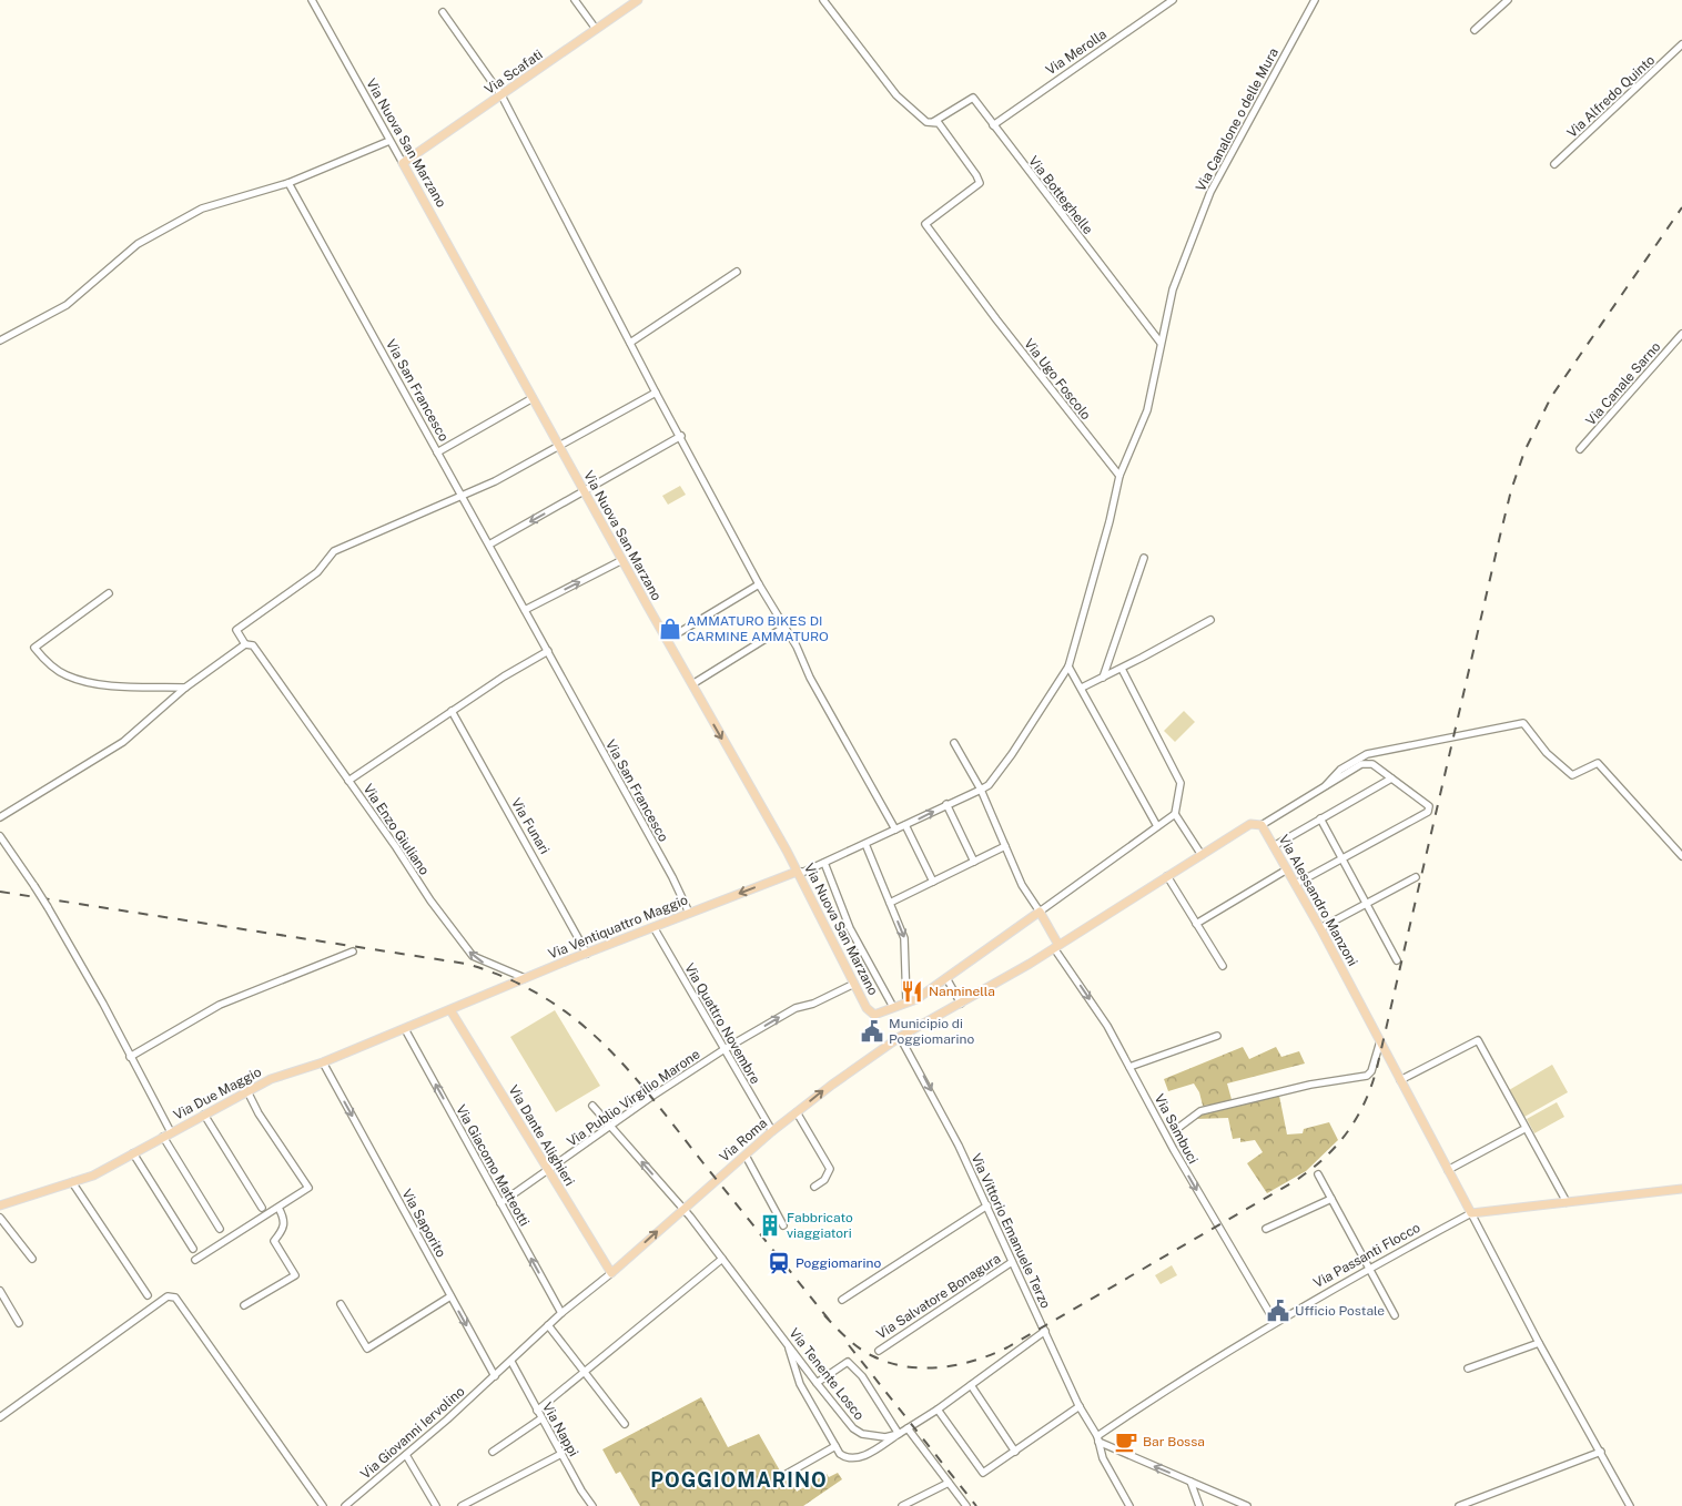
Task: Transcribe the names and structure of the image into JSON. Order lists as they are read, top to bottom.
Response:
{
  "streets": {
    "main road": [
      "Via Scafati",
      "Via Nuova San Marzano",
      "Via Alessandro Manzoni",
      "Via Ventiquattro Maggio",
      "Via Due Maggio",
      "Via Dante Alighieri",
      "Via Roma",
      "Via Passanti Flocco"
    ],
    "street": [
      "Via Merolla",
      "Via Alfredo Quinto",
      "Via Canalone o delle Mura",
      "Via Botteghelle",
      "Via Ugo Foscolo",
      "Via Canale Sarno",
      "Via San Francesco",
      "Via Funari",
      "Via Enzo Giuliano",
      "Via Quattro Novembre",
      "Via Publio Virgilio Marone",
      "Via Sambuci",
      "Via Giacomo Matteotti",
      "Via Saporito",
      "Via Vittorio Emanuele Terzo",
      "Via Salvatore Bonagura",
      "Via Tenente Losco",
      "Via Nappi",
      "Via Giovanni Iervolino"
    ]
  },
  "crossings": [
    ["Via Merolla", "Via Botteghelle"],
    ["Via Scafati", "Via Nuova San Marzano"],
    ["Via Canalone o delle Mura", "Via Botteghelle"],
    ["Via Canalone o delle Mura", "Via Ugo Foscolo"],
    ["Via Nuova San Marzano", "Via Ventiquattro Maggio"],
    ["Via Nuova San Marzano", "Via Publio Virgilio Marone"],
    ["Via Botteghelle", "Via Ugo Foscolo"],
    ["Via San Francesco", "Via Enzo Giuliano"],
    ["Via San Francesco", "Via Ventiquattro Maggio"],
    ["Via Funari", "Via Enzo Giuliano"],
    ["Via Funari", "Via Ventiquattro Maggio"],
    ["Via Enzo Giuliano", "Via Ventiquattro Maggio"],
    ["Via Alessandro Manzoni", "Via Sambuci"],
    ["Via Alessandro Manzoni", "Via Roma"],
    ["Via Alessandro Manzoni", "Via Vittorio Emanuele Terzo"],
    ["Via Alessandro Manzoni", "Via Passanti Flocco"],
    ["Via Ventiquattro Maggio", "Via Quattro Novembre"],
    ["Via Ventiquattro Maggio", "Via Due Maggio"],
    ["Via Ventiquattro Maggio", "Via Dante Alighieri"],
    ["Via Quattro Novembre", "Via Publio Virgilio Marone"],
    ["Via Quattro Novembre", "Via Roma"],
    ["Via Due Maggio", "Via Dante Alighieri"],
    ["Via Due Maggio", "Via Giacomo Matteotti"],
    ["Via Due Maggio", "Via Saporito"],
    ["Via Publio Virgilio Marone", "Via Dante Alighieri"],
    ["Via Publio Virgilio Marone", "Via Giacomo Matteotti"],
    ["Via Publio Virgilio Marone", "Via Tenente Losco"],
    ["Via Sambuci", "Via Passanti Flocco"],
    ["Via Dante Alighieri", "Via Roma"],
    ["Via Roma", "Via Vittorio Emanuele Terzo"],
    ["Via Roma", "Via Tenente Losco"],
    ["Via Saporito", "Via Giovanni Iervolino"],
    ["Via Vittorio Emanuele Terzo", "Via Passanti Flocco"],
    ["Via Vittorio Emanuele Terzo", "Via Salvatore Bonagura"],
    ["Via Vittorio Emanuele Terzo", "Via Tenente Losco"]
  ],
  "one_way": [
    "Via Enzo Giuliano",
    "Via Sambuci",
    "Via Roma",
    "Via Giacomo Matteotti",
    "Via Saporito"
  ],
  "districts": ["POGGIOMARINO"],
  "places": {
    "shop": ["AMMATURO BIKES DI CARMINE AMMATURO"],
    "restaurant": ["Nanninella"],
    "public building": ["Municipio di Poggiomarino", "Ufficio Postale"],
    "building": ["Fabbricato viaggiatori"],
    "station": ["Poggiomarino"],
    "cafe": ["Bar Bossa"]
  }
}
